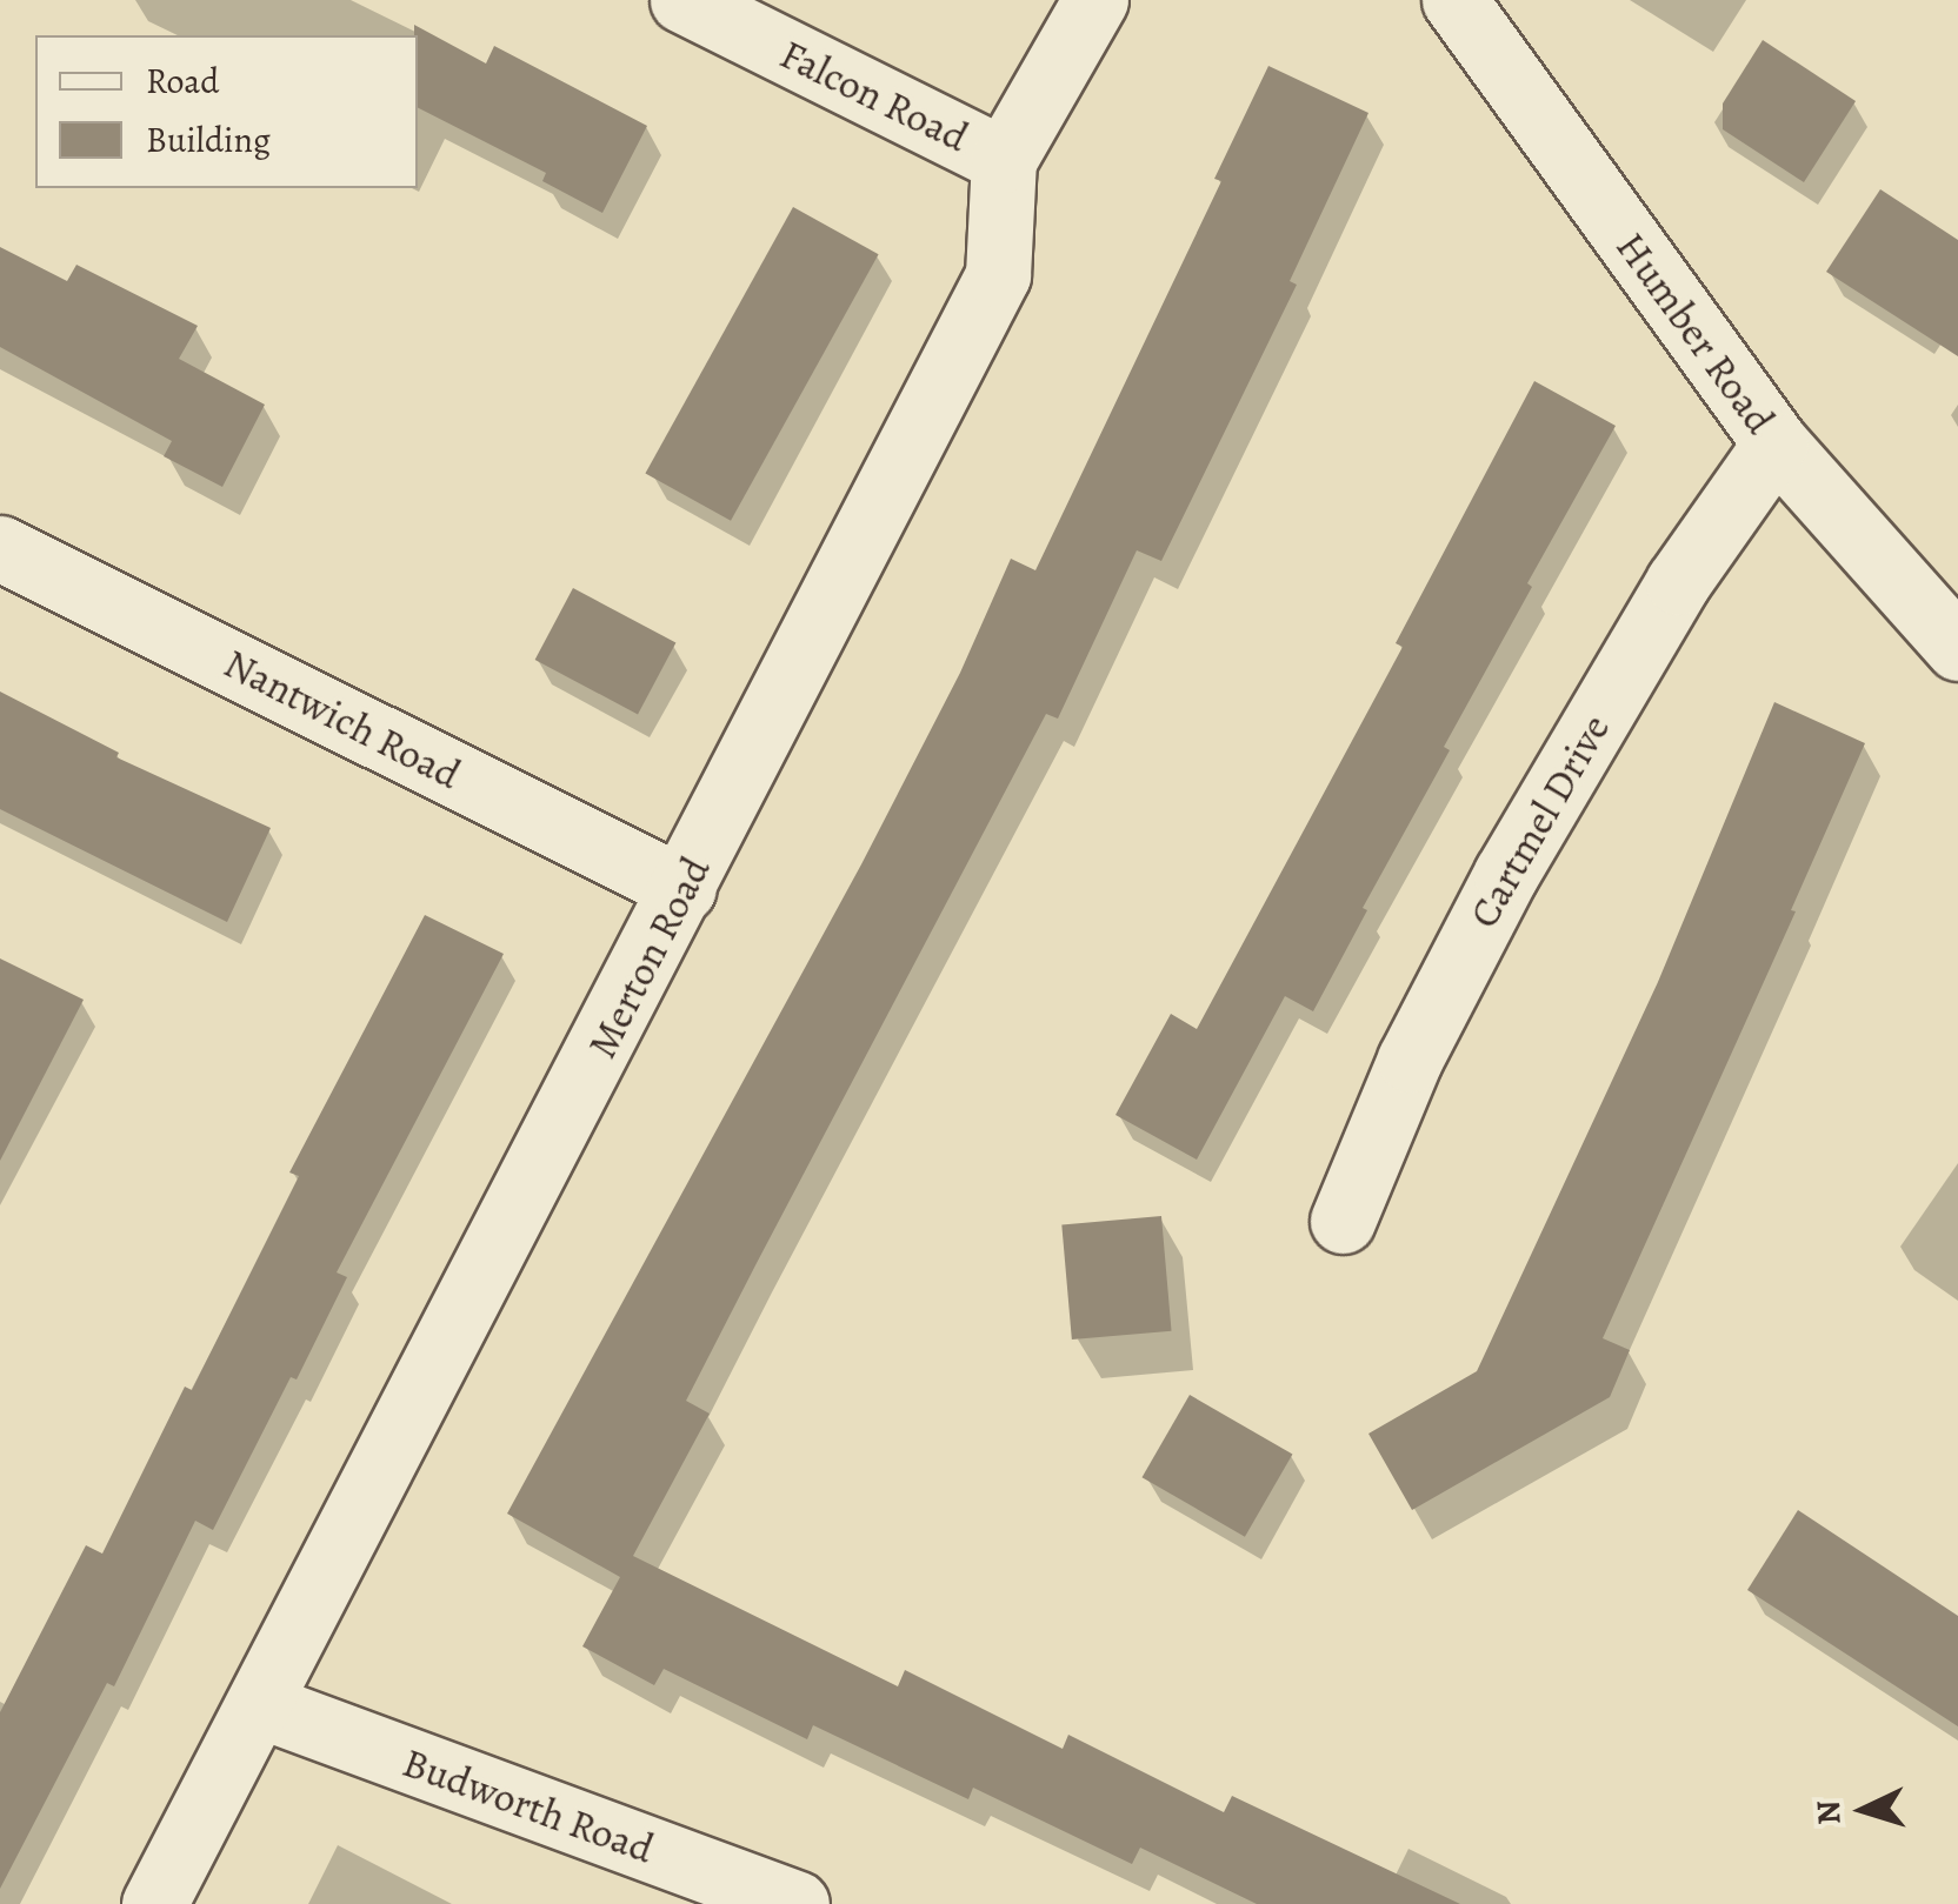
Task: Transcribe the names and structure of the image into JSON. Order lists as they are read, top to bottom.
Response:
{
  "streets": {
    "street": [
      "Falcon Road",
      "Humber Road",
      "Nantwich Road",
      "Cartmel Drive",
      "Merton Road",
      "Budworth Road"
    ]
  },
  "crossings": [
    ["Falcon Road", "Merton Road"],
    ["Humber Road", "Cartmel Drive"],
    ["Nantwich Road", "Merton Road"],
    ["Merton Road", "Budworth Road"]
  ],
  "legend": ["Road", "Building"],
  "north": "left"
}
